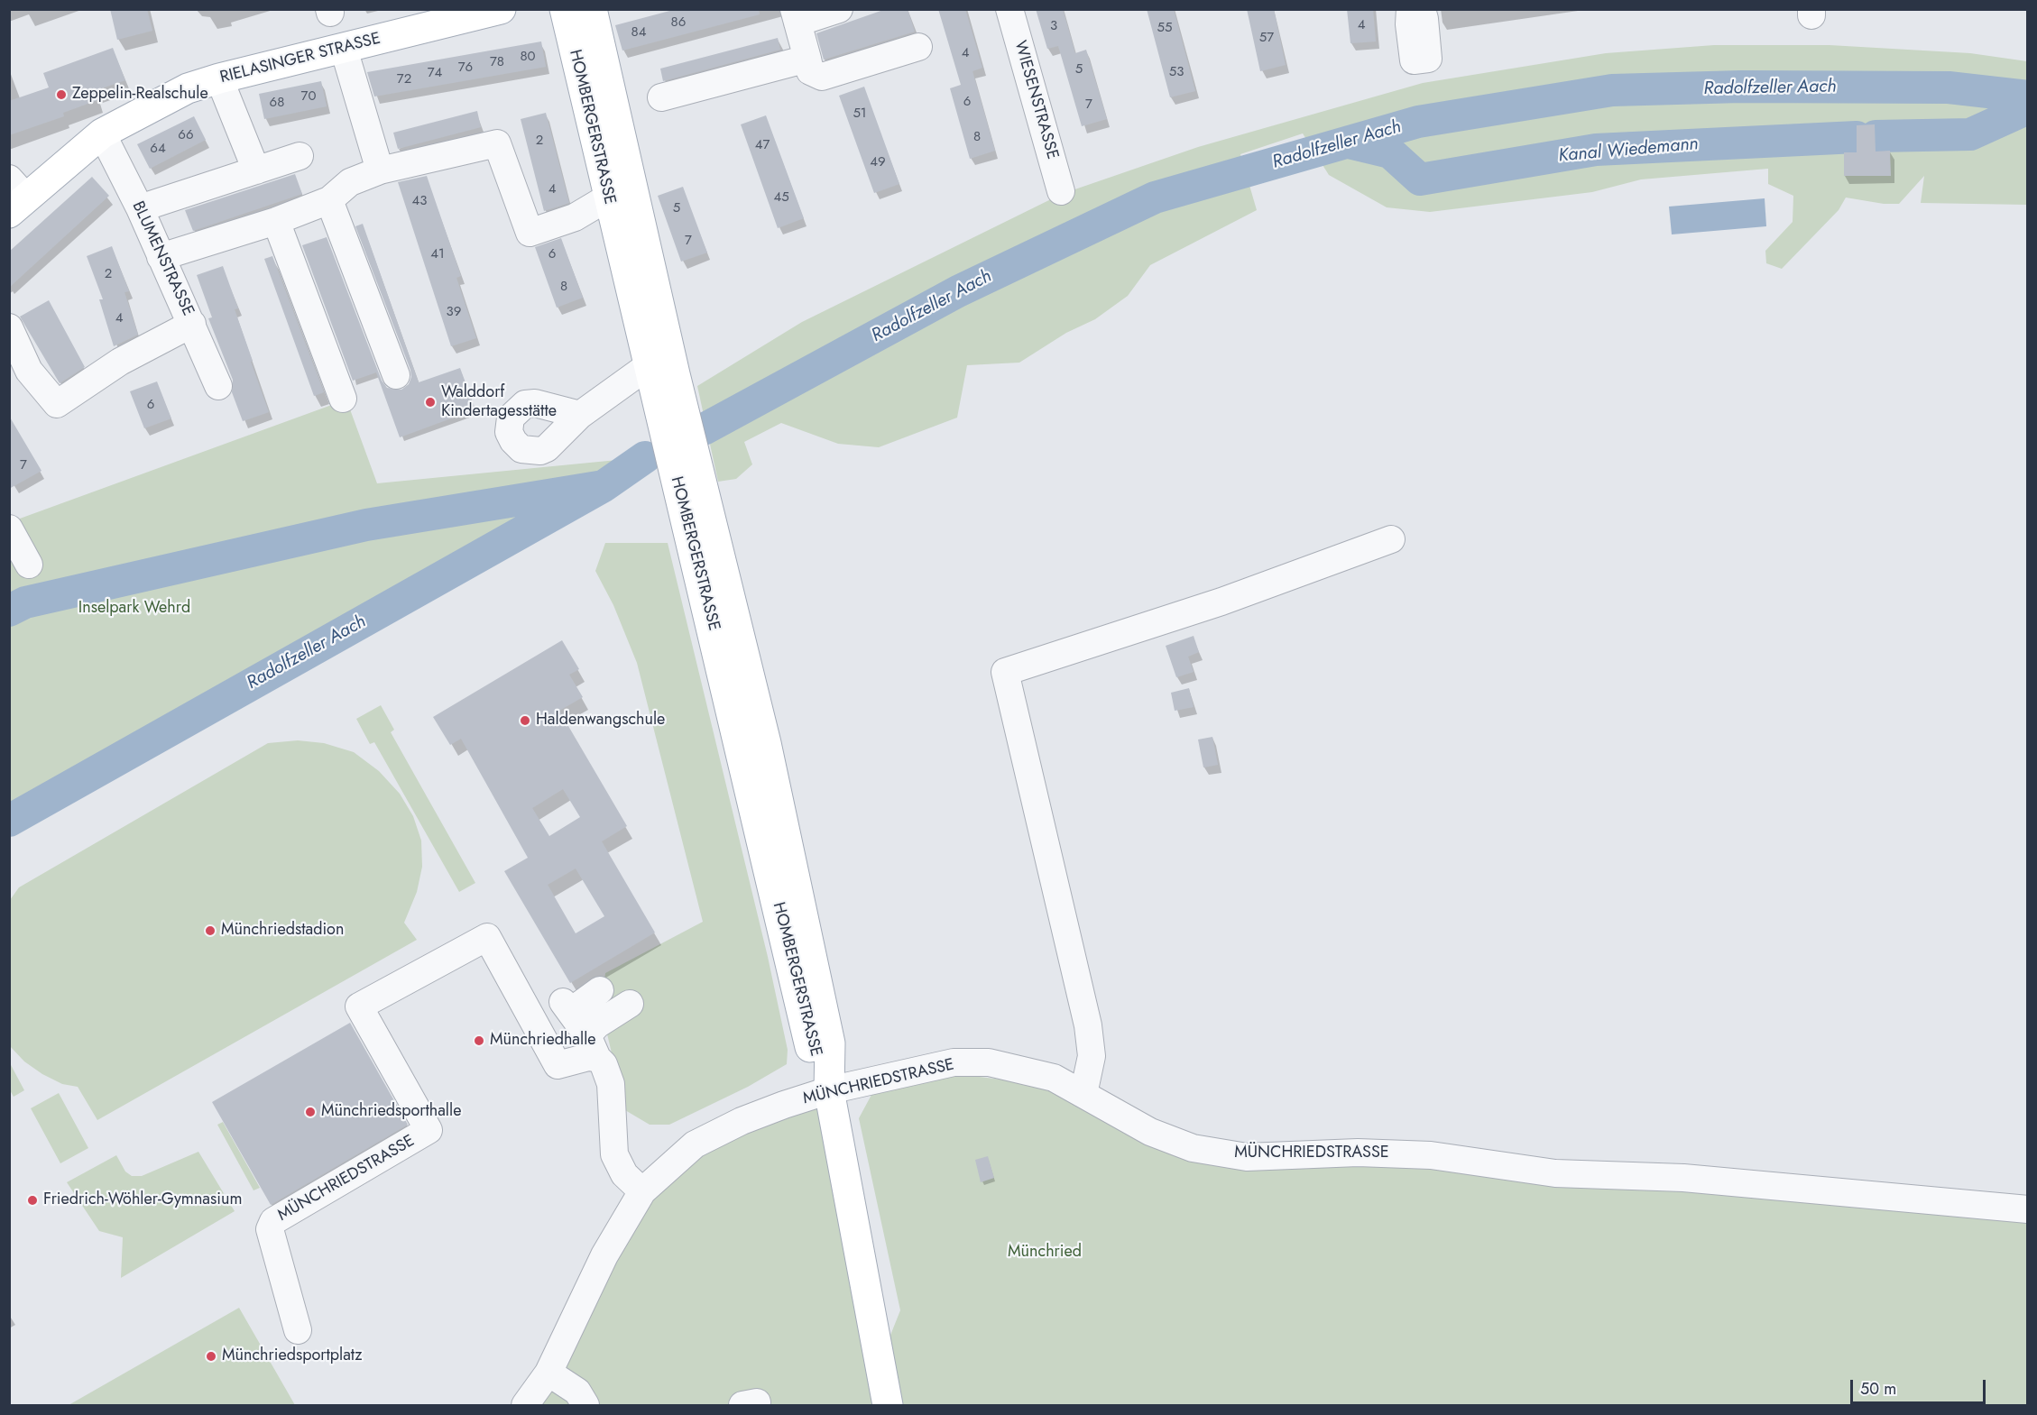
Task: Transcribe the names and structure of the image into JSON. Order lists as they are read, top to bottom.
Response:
{
  "streets": {
    "main road": ["RIELASINGER STRASSE", "HOMBERGERSTRASSE"],
    "street": ["WIESENSTRASSE", "BLUMENSTRASSE", "MÜNCHRIEDSTRASSE"]
  },
  "crossings": [
    ["RIELASINGER STRASSE", "BLUMENSTRASSE"],
    ["HOMBERGERSTRASSE", "MÜNCHRIEDSTRASSE"]
  ],
  "water": ["Radolfzeller Aach", "Kanal Wiedemann"],
  "parks": ["Inselpark Wehrd", "Münchried"],
  "places": [
    "Zeppelin-Realschule",
    "Walddorf Kindertagesstätte",
    "Haldenwangschule",
    "Münchriedstadion",
    "Münchriedhalle",
    "Münchriedsporthalle",
    "Friedrich-Wöhler-Gymnasium",
    "Münchriedsportplatz"
  ],
  "house_numbers": [
    "86",
    "4",
    "3",
    "55",
    "84",
    "57",
    "4",
    "80",
    "78",
    "76",
    "5",
    "53",
    "74",
    "72",
    "70",
    "6",
    "68",
    "7",
    "51",
    "66",
    "8",
    "2",
    "47",
    "64",
    "49",
    "4",
    "45",
    "43",
    "5",
    "7",
    "41",
    "6",
    "2",
    "8",
    "39",
    "4",
    "6",
    "7"
  ],
  "scale_bar": "50 m"
}
